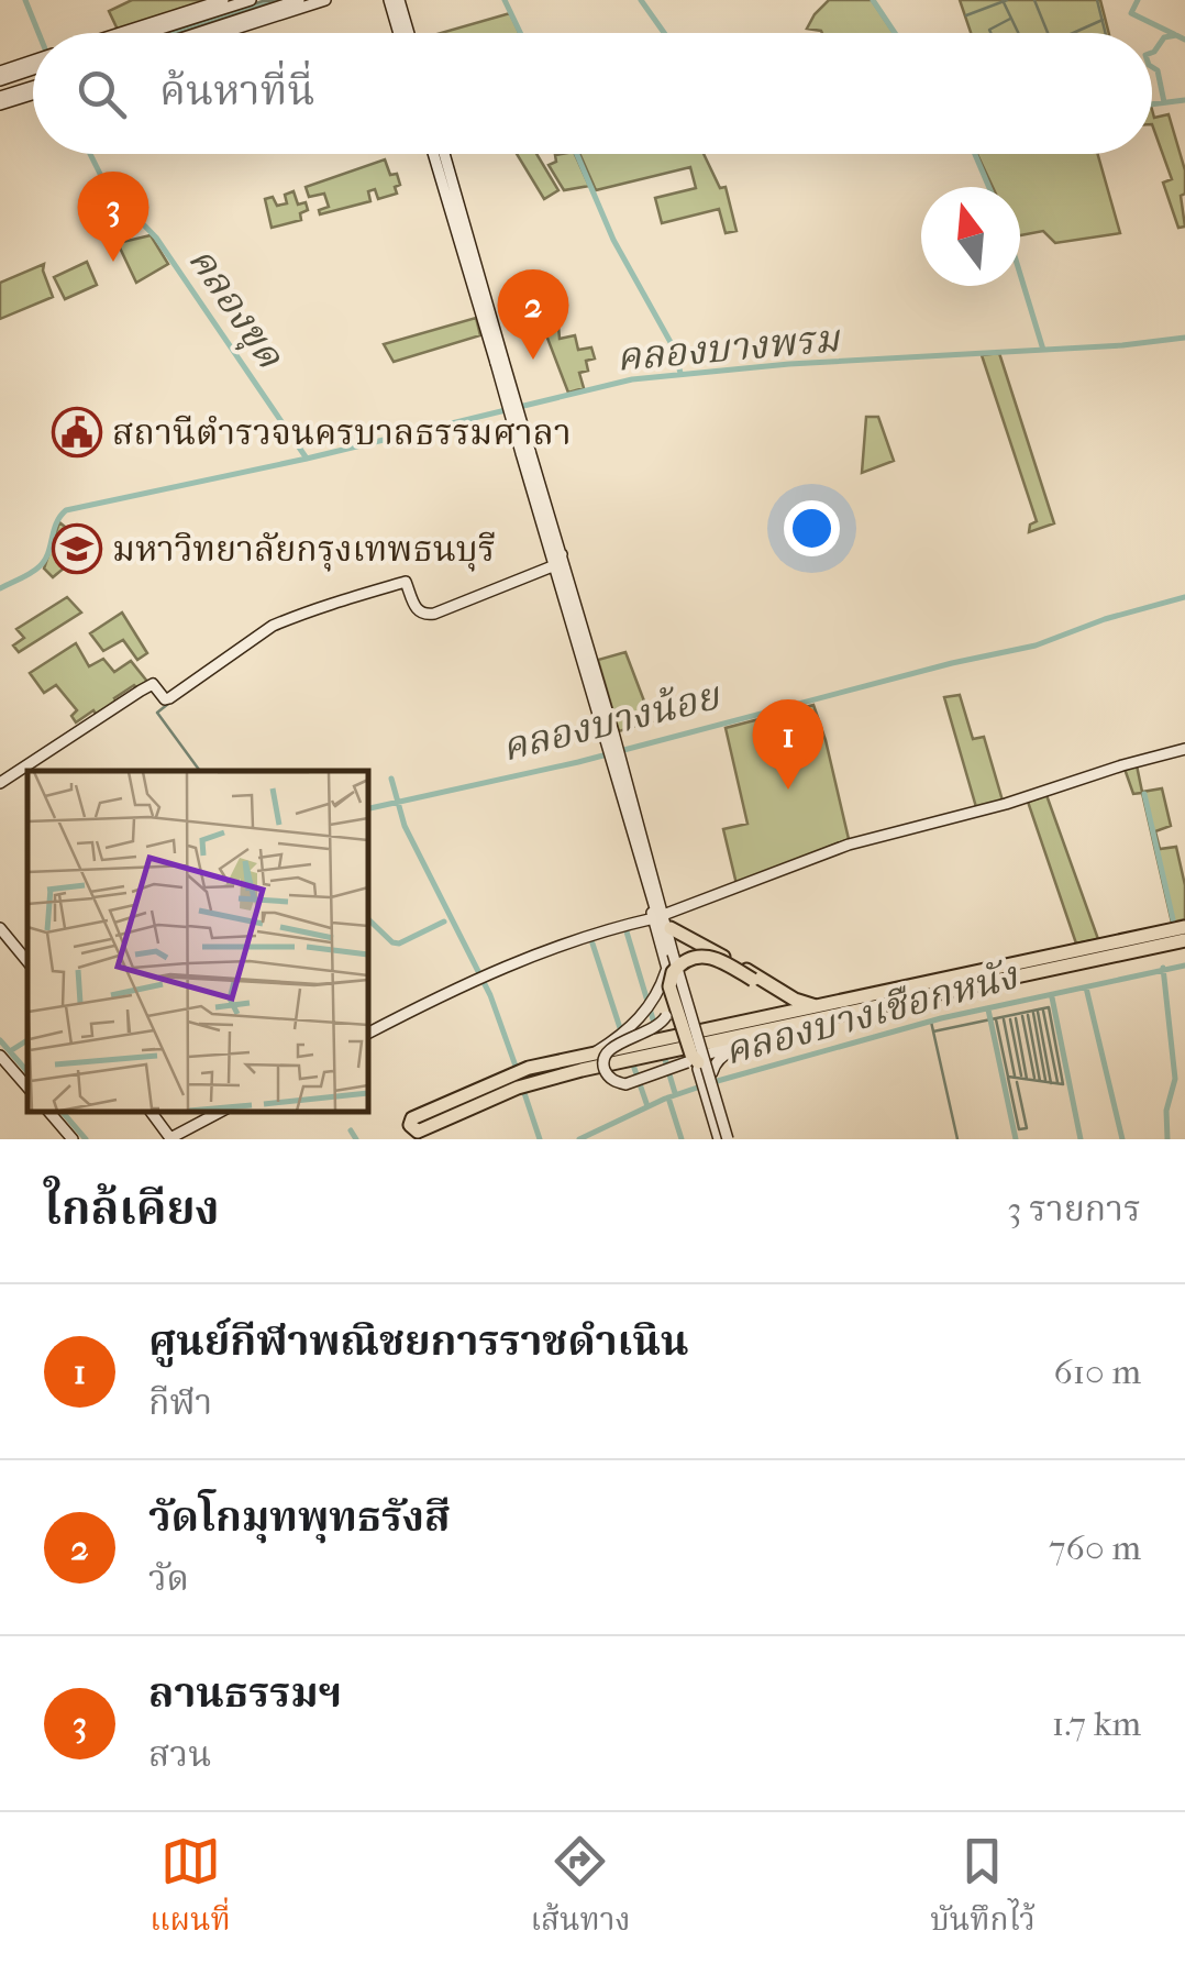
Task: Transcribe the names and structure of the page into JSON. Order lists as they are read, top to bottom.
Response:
{
  "water": [
    "คลองขุด",
    "คลองบางพรม",
    "คลองบางน้อย",
    "คลองบางเชือกหนัง"
  ],
  "places": {
    "public building": ["สถานีตำรวจนครบาลธรรมศาลา"],
    "school or university": ["มหาวิทยาลัยกรุงเทพธนบุรี"]
  },
  "north": "top",
  "page": {
    "search": "ค้นหาที่นี่",
    "pins": ["3", "2", "1"],
    "heading": ["ใกล้เคียง", "3 รายการ"],
    "list": [
      {
        "mark": "1",
        "name": "ศูนย์กีฬาพณิชยการราชดำเนิน",
        "note": "กีฬา",
        "value": "610 m"
      },
      {
        "mark": "2",
        "name": "วัดโกมุทพุทธรังสี",
        "note": "วัด",
        "value": "760 m"
      },
      {
        "mark": "3",
        "name": "ลานธรรมฯ",
        "note": "สวน",
        "value": "1.7 km"
      }
    ],
    "nav": ["แผนที่", "เส้นทาง", "บันทึกไว้"]
  }
}
